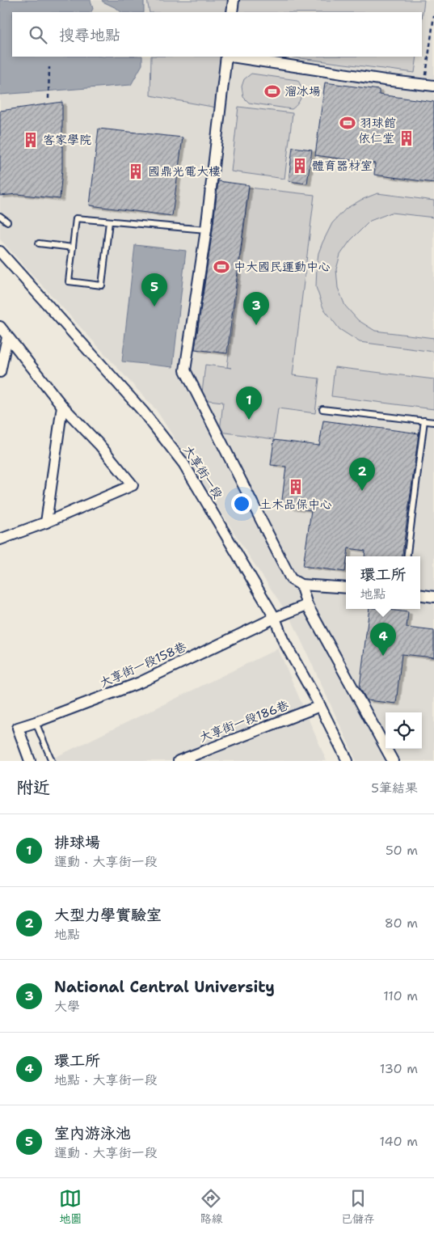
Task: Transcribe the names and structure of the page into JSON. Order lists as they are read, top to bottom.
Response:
{
  "streets": {
    "street": ["大享街一段", "大享街一段158巷", "大享街一段186巷"]
  },
  "crossings": [
    ["大享街一段", "大享街一段158巷"],
    ["大享街一段", "大享街一段186巷"]
  ],
  "places": {
    "sports": ["溜冰場", "羽球館", "中大國民運動中心"],
    "building": [
      "依仁堂",
      "客家學院",
      "體育器材室",
      "國鼎光電大樓",
      "土木品保中心"
    ]
  },
  "page": {
    "search": "搜尋地點",
    "pins": [
      "5",
      "3",
      "1",
      "2",
      "4"
    ],
    "popup": ["環工所", "地點"],
    "heading": ["附近", "5筆結果"],
    "list": [
      {
        "mark": "1",
        "name": "排球場",
        "note": "運動 · 大享街一段",
        "value": "50 m"
      },
      {
        "mark": "2",
        "name": "大型力學實驗室",
        "note": "地點",
        "value": "80 m"
      },
      {
        "mark": "3",
        "name": "National Central University",
        "note": "大學",
        "value": "110 m"
      },
      {
        "mark": "4",
        "name": "環工所",
        "note": "地點 · 大享街一段",
        "value": "130 m"
      },
      {
        "mark": "5",
        "name": "室內游泳池",
        "note": "運動 · 大享街一段",
        "value": "140 m"
      }
    ],
    "nav": ["地圖", "路線", "已儲存"]
  }
}
